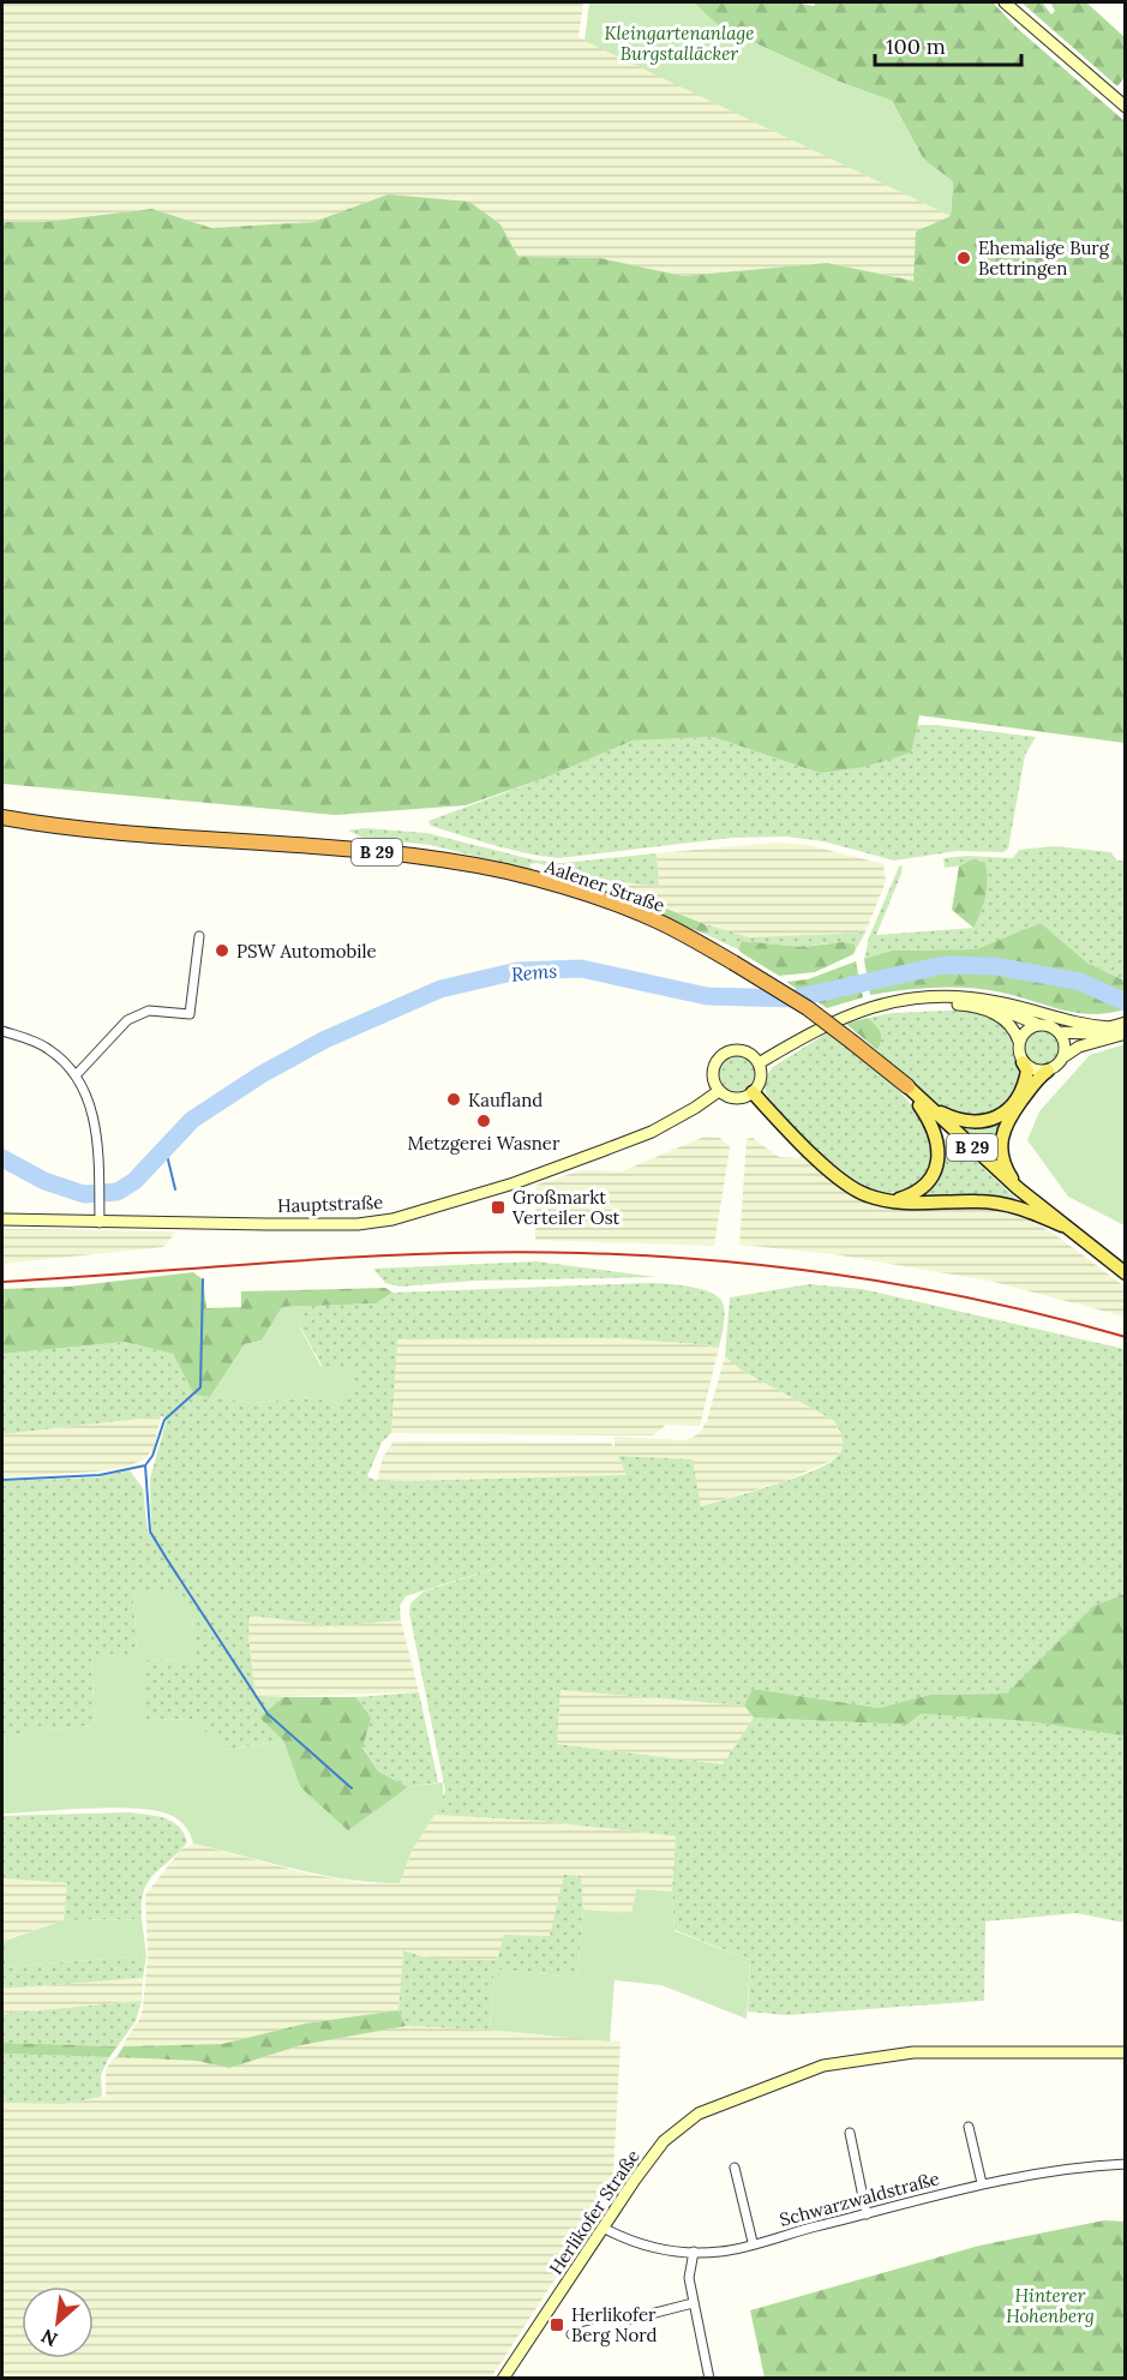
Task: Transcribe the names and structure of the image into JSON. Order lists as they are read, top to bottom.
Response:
{
  "streets": {
    "highway": ["B 29", "Aalener Straße"],
    "main road": ["Hauptstraße", "Herlikofer Straße"],
    "street": ["Schwarzwaldstraße"]
  },
  "crossings": [
    ["Schwarzwaldstraße", "Herlikofer Straße"]
  ],
  "water": ["Rems"],
  "parks": ["Kleingartenanlage Burgstalläcker", "Hinterer Hohenberg"],
  "places": {
    "other": [
      "Ehemalige Burg Bettringen",
      "PSW Automobile",
      "Kaufland",
      "Metzgerei Wasner"
    ],
    "transit": ["Großmarkt Verteiler Ost", "Herlikofer Berg Nord"]
  },
  "scale_bar": "100 m",
  "north": "bottom left"
}
